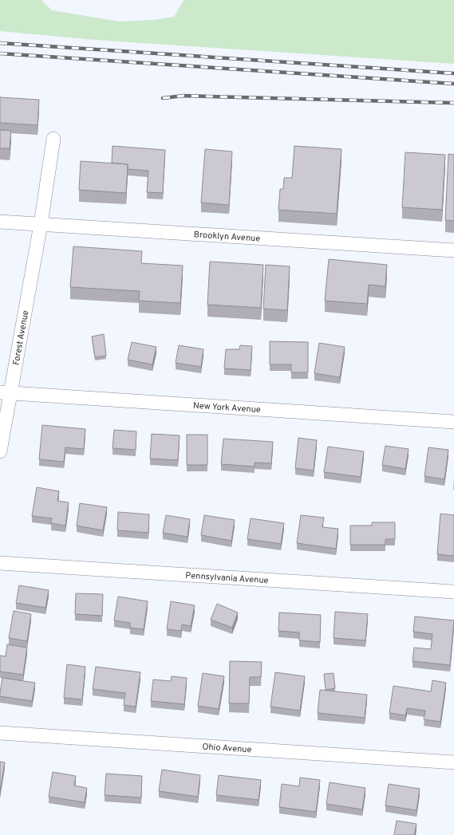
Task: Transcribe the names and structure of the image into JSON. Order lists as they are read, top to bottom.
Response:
{
  "streets": {
    "street": [
      "Brooklyn Avenue",
      "Forest Avenue",
      "New York Avenue",
      "Pennsylvania Avenue",
      "Ohio Avenue"
    ]
  },
  "crossings": [
    ["Brooklyn Avenue", "Forest Avenue"],
    ["Forest Avenue", "New York Avenue"]
  ]
}
